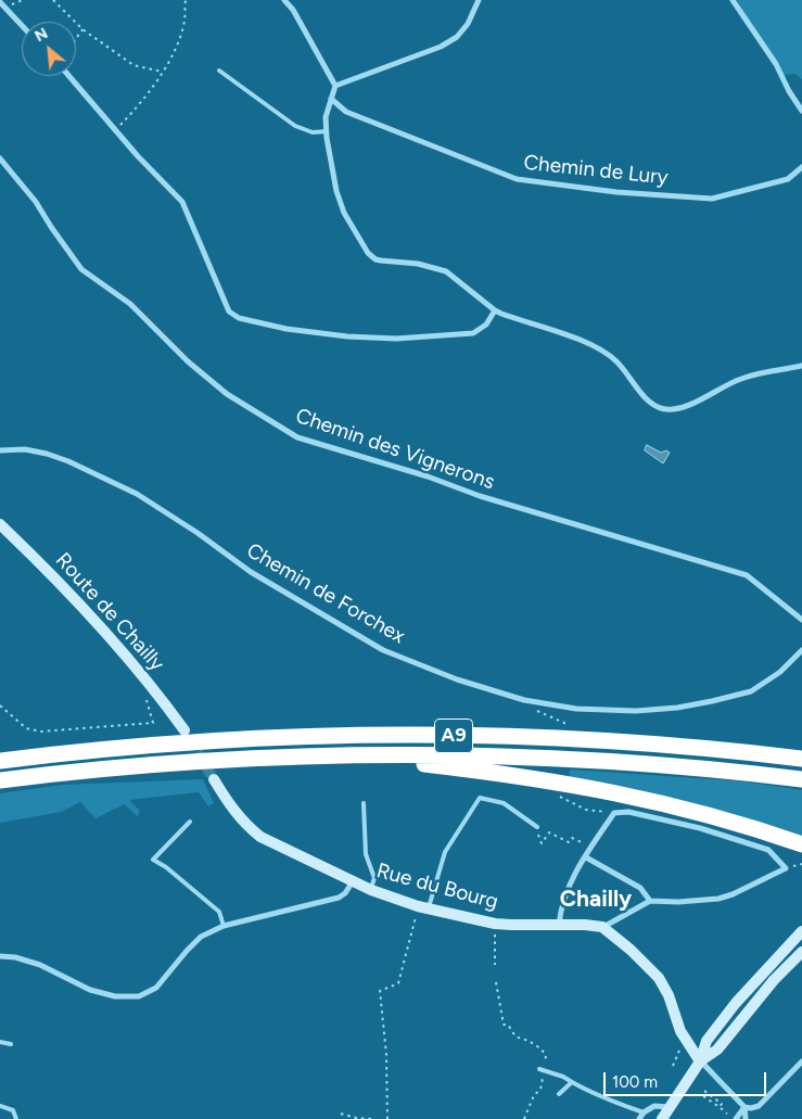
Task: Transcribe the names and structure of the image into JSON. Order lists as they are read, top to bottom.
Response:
{
  "streets": {
    "highway": ["A9"],
    "street": [
      "Chemin de Lury",
      "Chemin des Vignerons",
      "Chemin de Forchex",
      "Route de Chailly",
      "Rue du Bourg"
    ]
  },
  "districts": ["Chailly"],
  "scale_bar": "100 m",
  "north": "top left"
}
